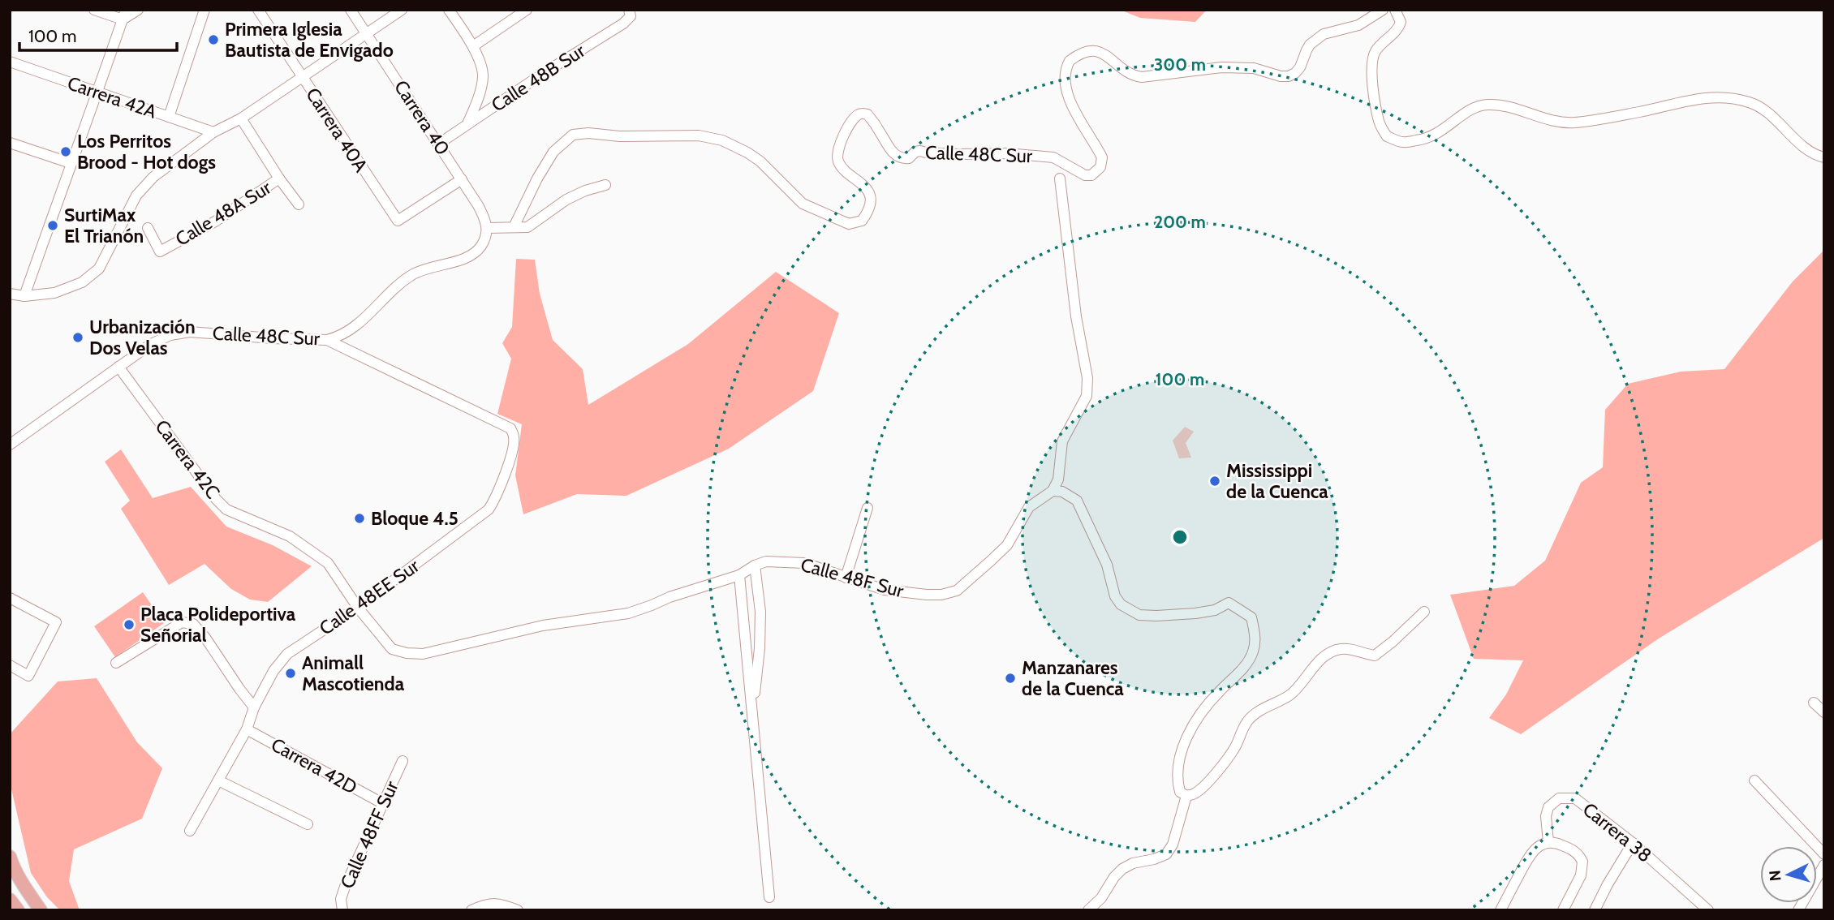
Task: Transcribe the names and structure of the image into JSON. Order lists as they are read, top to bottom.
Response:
{
  "streets": {
    "street": [
      "Calle 48B Sur",
      "Carrera 42A",
      "Carrera 40",
      "Carrera 40A",
      "Calle 48C Sur",
      "Calle 48A Sur",
      "Carrera 42C",
      "Calle 48F Sur",
      "Calle 48EE Sur",
      "Carrera 42D",
      "Carrera 38",
      "Calle 48FF Sur"
    ]
  },
  "crossings": [
    ["Calle 48B Sur", "Carrera 40"],
    ["Carrera 40", "Carrera 40A"],
    ["Carrera 40", "Calle 48C Sur"],
    ["Calle 48C Sur", "Carrera 42C"],
    ["Calle 48C Sur", "Calle 48EE Sur"],
    ["Carrera 42C", "Calle 48F Sur"],
    ["Carrera 42C", "Calle 48EE Sur"],
    ["Calle 48EE Sur", "Carrera 42D"],
    ["Carrera 42D", "Calle 48FF Sur"]
  ],
  "places": [
    "Primera Iglesia Bautista de Envigado",
    "Los Perritos Brood - Hot dogs",
    "SurtiMax El Trianón",
    "Urbanización Dos Velas",
    "Mississippi de la Cuenca",
    "Bloque 4.5",
    "Placa Polideportiva Señorial",
    "Animall Mascotienda",
    "Manzanares de la Cuenca"
  ],
  "scale_bar": "100 m",
  "north": "left",
  "rings": ["300 m", "200 m", "100 m"]
}
